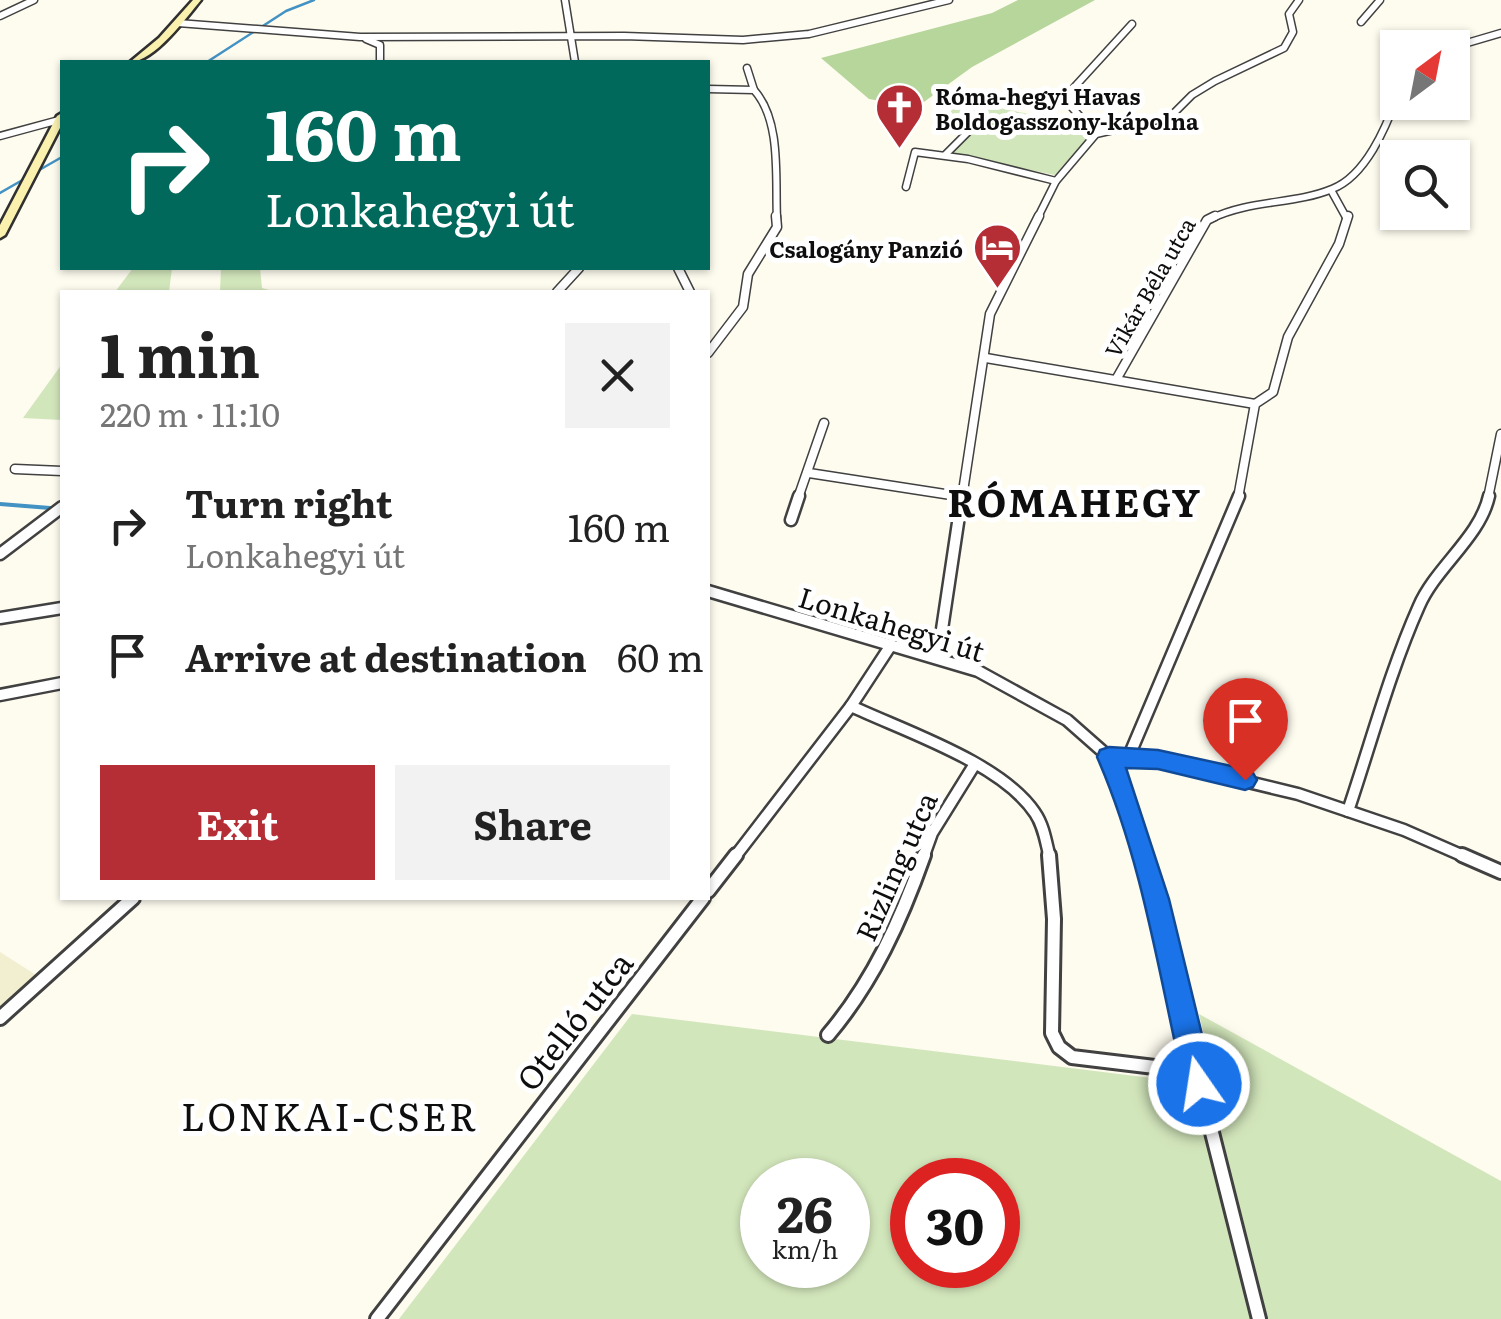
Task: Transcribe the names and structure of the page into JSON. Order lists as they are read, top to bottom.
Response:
{
  "streets": {
    "street": [
      "Vikár Béla utca",
      "Lonkahegyi út",
      "Rizling utca",
      "Otelló utca"
    ]
  },
  "districts": ["RÓMAHEGY", "LONKAI-CSER"],
  "places": {
    "church": ["Róma-hegyi Havas Boldogasszony-kápolna"],
    "hotel": ["Csalogány Panzió"]
  },
  "north": "top right",
  "page": {
    "turn": ["160 m", "Lonkahegyi út"],
    "heading": ["1 min", "220 m · 11:10"],
    "list": [
      {
        "name": "Turn right",
        "note": "Lonkahegyi út",
        "value": "160 m"
      },
      {
        "name": "Arrive at destination",
        "value": "60 m"
      }
    ],
    "buttons": ["Exit", "Share"],
    "speed": "26 km/h",
    "limit": "30"
  }
}
